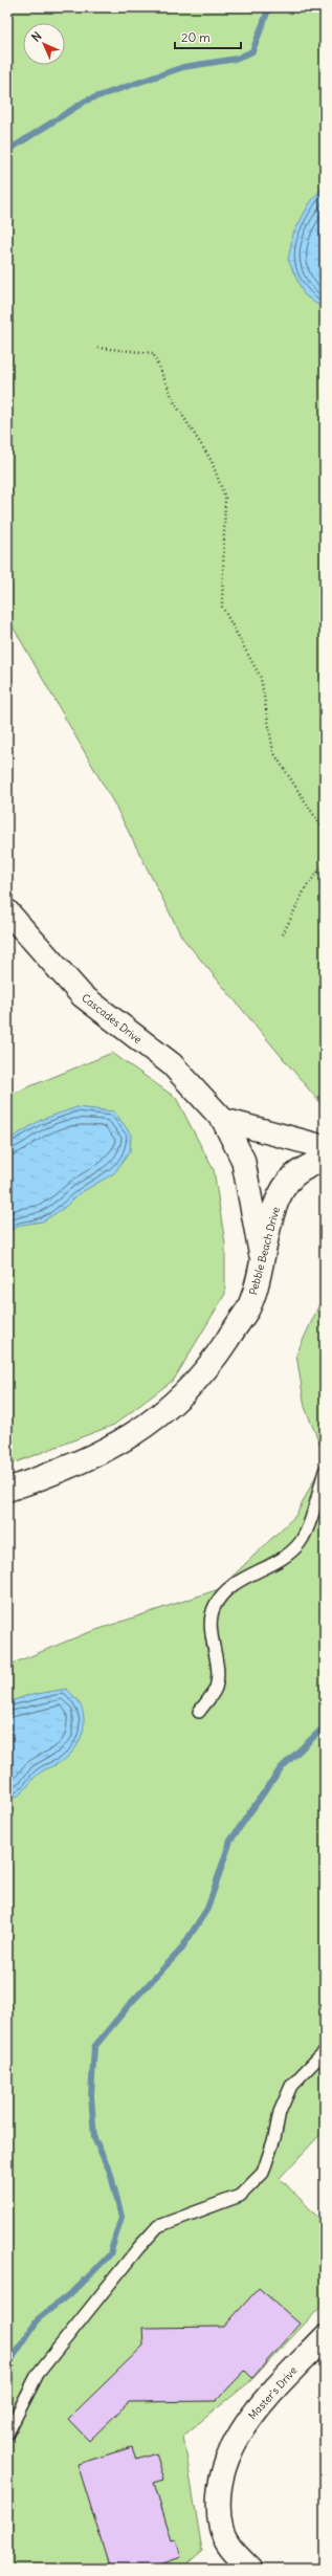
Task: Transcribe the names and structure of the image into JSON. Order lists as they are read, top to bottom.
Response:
{
  "streets": {
    "street": ["Cascades Drive", "Pebble Beach Drive", "Master's Drive"]
  },
  "scale_bar": "20 m",
  "north": "top left"
}
